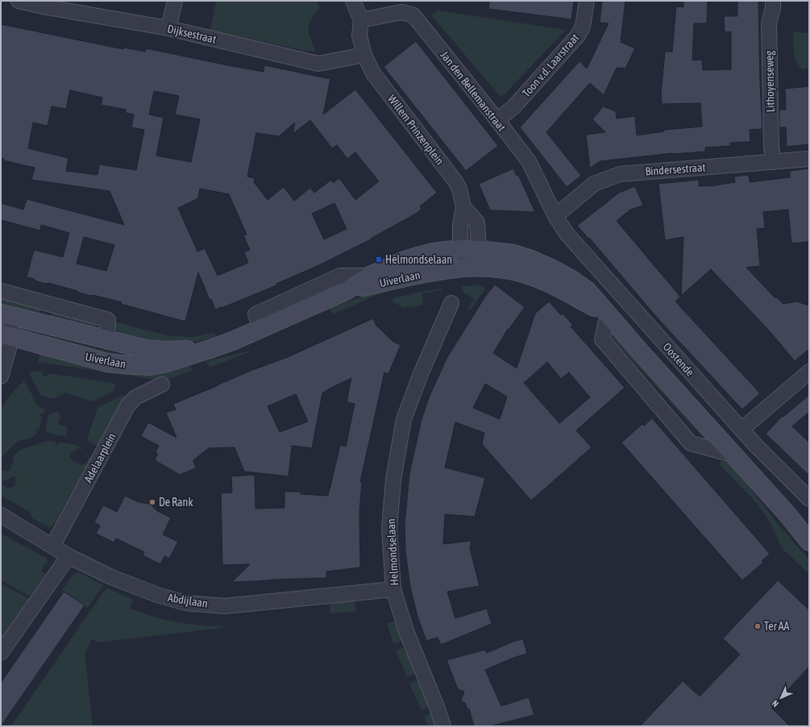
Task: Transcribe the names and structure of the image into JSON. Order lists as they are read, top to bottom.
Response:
{
  "streets": {
    "main road": ["Uiverlaan", "Oostende"],
    "street": [
      "Dijksestraat",
      "Toon v.d. Laarstraat",
      "Lithoyenseweg",
      "Jan den Bellemanstraat",
      "Willem Prinzenplein",
      "Bindersestraat",
      "Adelaarplein",
      "Helmondselaan",
      "Abdijlaan"
    ]
  },
  "crossings": [
    ["Dijksestraat", "Willem Prinzenplein"],
    ["Toon v.d. Laarstraat", "Jan den Bellemanstraat"],
    ["Lithoyenseweg", "Bindersestraat"],
    ["Jan den Bellemanstraat", "Willem Prinzenplein"],
    ["Jan den Bellemanstraat", "Bindersestraat"],
    ["Jan den Bellemanstraat", "Oostende"],
    ["Willem Prinzenplein", "Uiverlaan"],
    ["Willem Prinzenplein", "Oostende"],
    ["Bindersestraat", "Oostende"],
    ["Uiverlaan", "Oostende"],
    ["Adelaarplein", "Abdijlaan"],
    ["Helmondselaan", "Abdijlaan"]
  ],
  "places": {
    "transit": ["Helmondselaan"],
    "other": ["De Rank", "Ter AA"]
  },
  "north": "bottom left"
}
